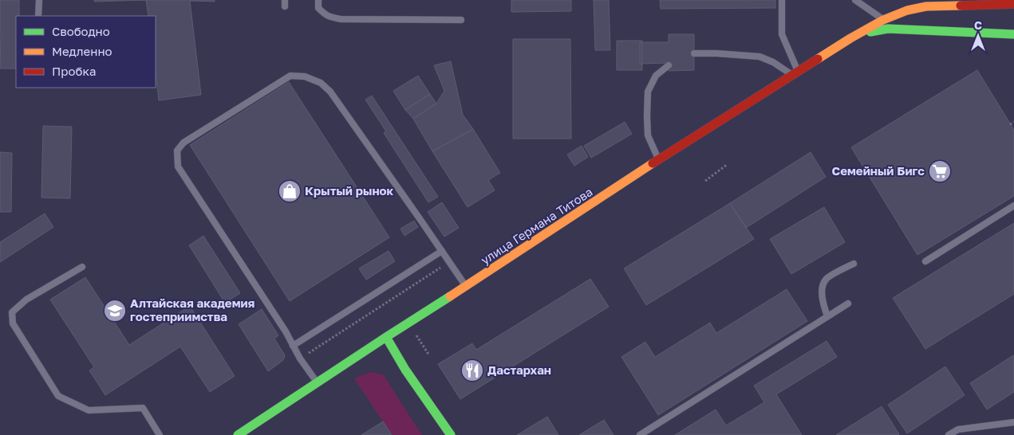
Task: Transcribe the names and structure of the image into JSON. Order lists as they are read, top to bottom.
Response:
{
  "streets": {
    "street": ["улица Германа Титова"]
  },
  "places": {
    "supermarket": ["Семейный Бигс"],
    "shop": ["Крытый рынок"],
    "school or university": ["Алтайская академия гостеприимства"],
    "restaurant": ["Дастархан"]
  },
  "legend": ["Свободно", "Медленно", "Пробка"],
  "north": "top"
}
